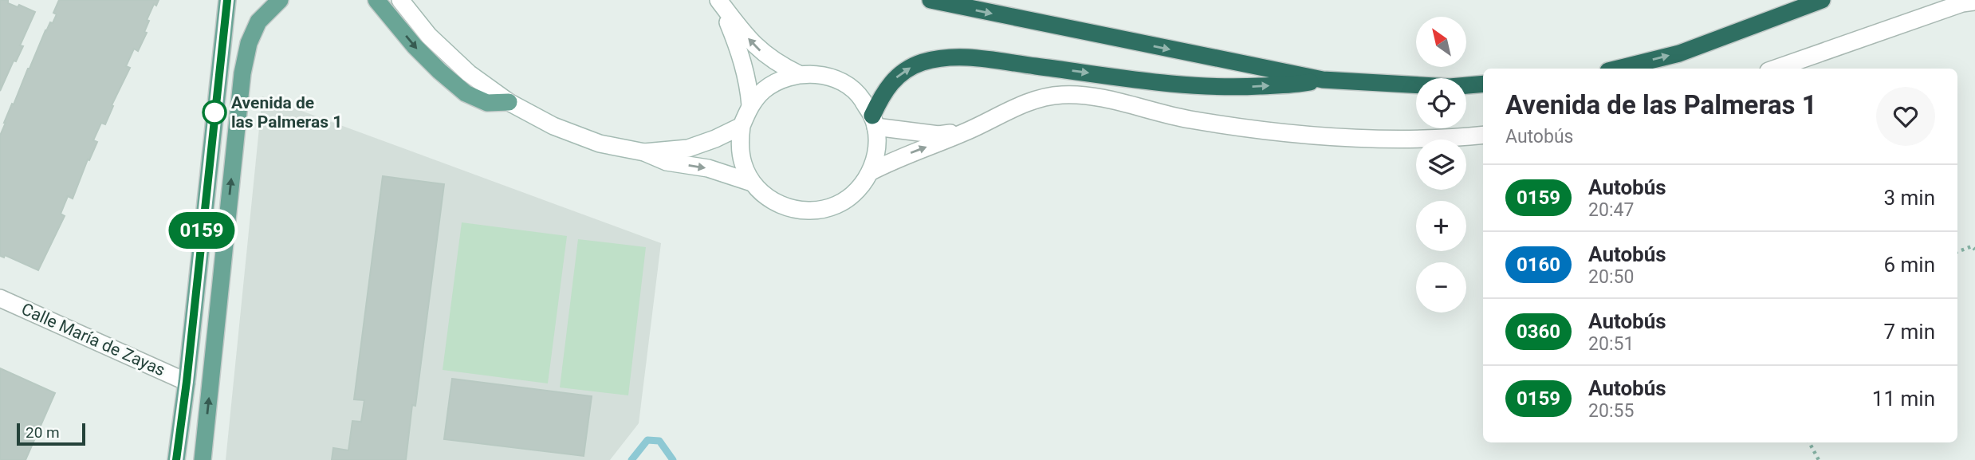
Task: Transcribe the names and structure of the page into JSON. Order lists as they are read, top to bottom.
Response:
{
  "streets": {
    "street": ["Calle María de Zayas"]
  },
  "places": ["Avenida de las Palmeras 1"],
  "lines": ["bus line 0159"],
  "scale_bar": "20 m",
  "north": "top left",
  "page": {
    "on_map": "0159",
    "map_buttons": ["+", "−"],
    "heading": ["Avenida de las Palmeras 1", "Autobús"],
    "list": [
      {
        "mark": "0159",
        "name": "Autobús",
        "note": "20:47",
        "value": "3 min"
      },
      {
        "mark": "0160",
        "name": "Autobús",
        "note": "20:50",
        "value": "6 min"
      },
      {
        "mark": "0360",
        "name": "Autobús",
        "note": "20:51",
        "value": "7 min"
      },
      {
        "mark": "0159",
        "name": "Autobús",
        "note": "20:55",
        "value": "11 min"
      }
    ],
    "scale": "20 m"
  }
}
